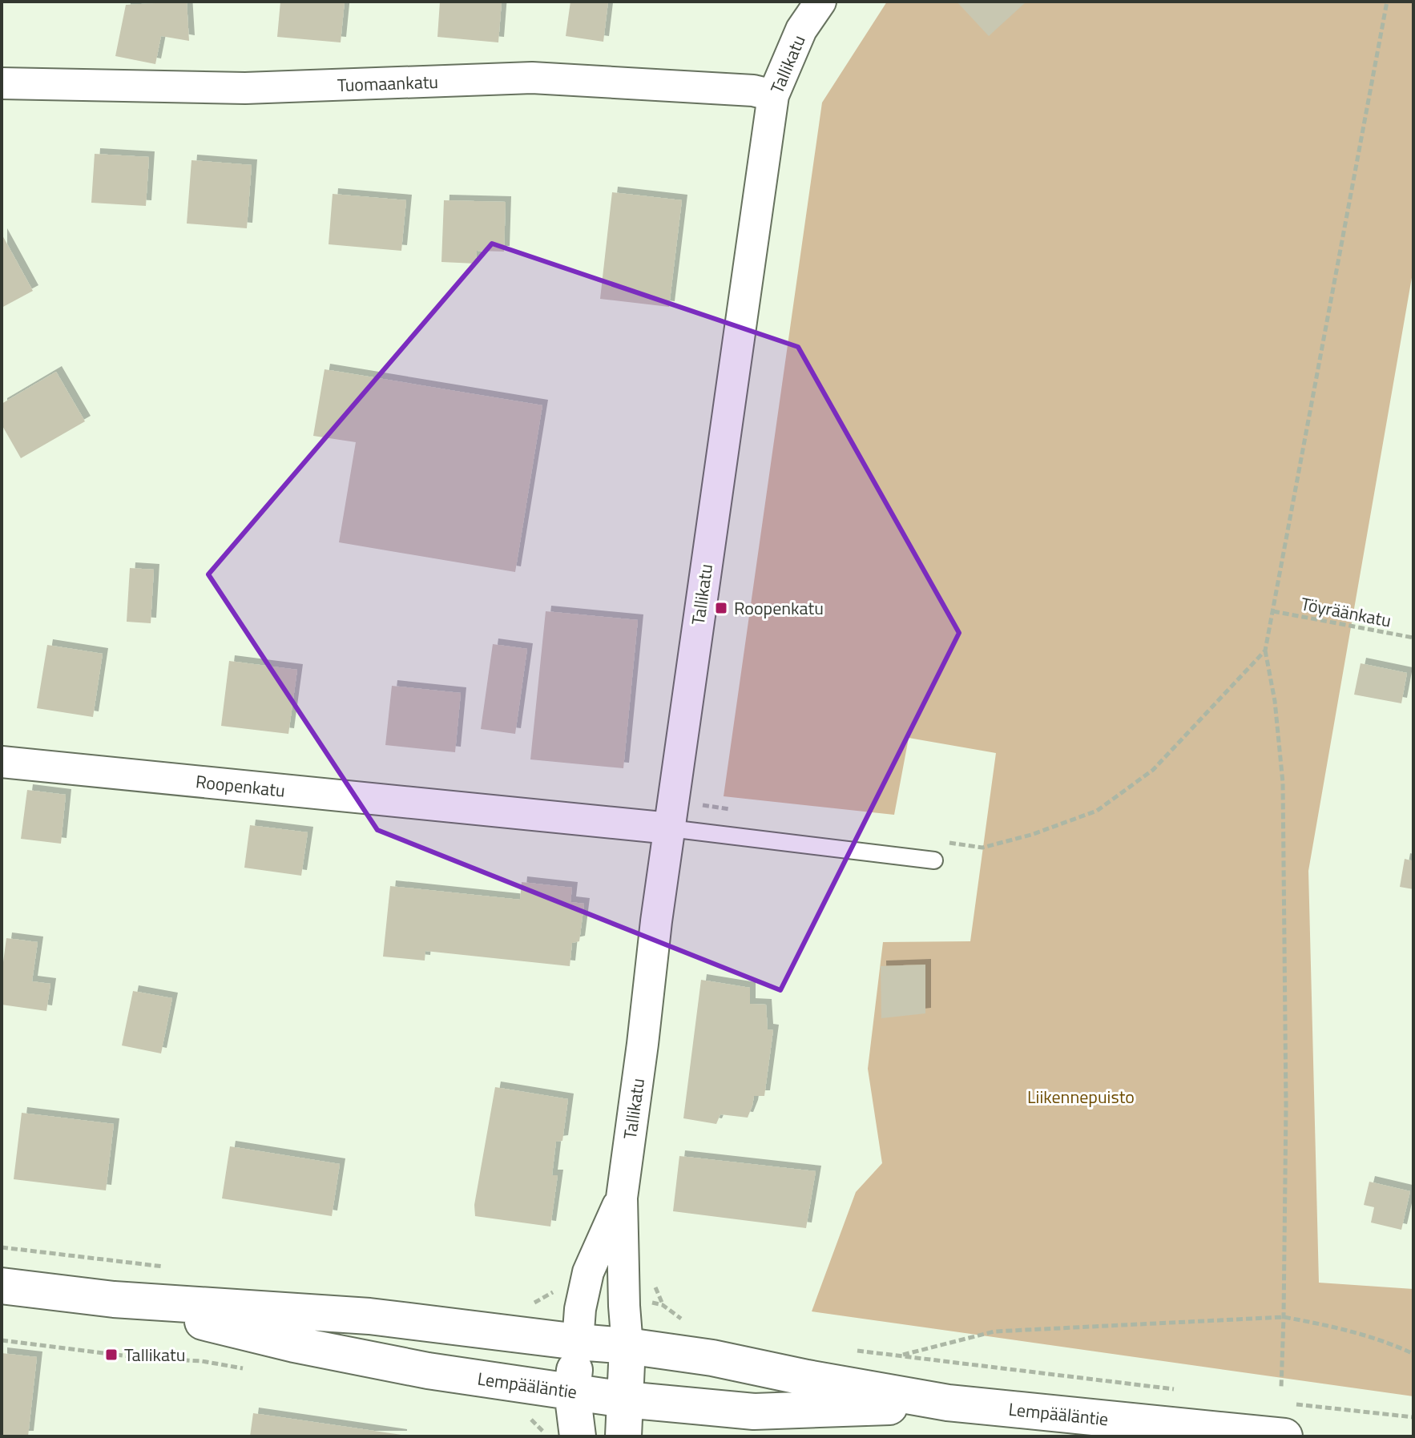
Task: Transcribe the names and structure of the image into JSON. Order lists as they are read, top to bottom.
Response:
{
  "streets": {
    "main road": ["Lempääläntie"],
    "street": ["Tallikatu", "Tuomaankatu", "Roopenkatu"],
    "path": ["Töyräänkatu"]
  },
  "crossings": [
    ["Tallikatu", "Tuomaankatu"],
    ["Tallikatu", "Roopenkatu"],
    ["Tallikatu", "Lempääläntie"]
  ],
  "parks": ["Liikennepuisto"],
  "places": {
    "transit": ["Roopenkatu", "Tallikatu"]
  }
}
